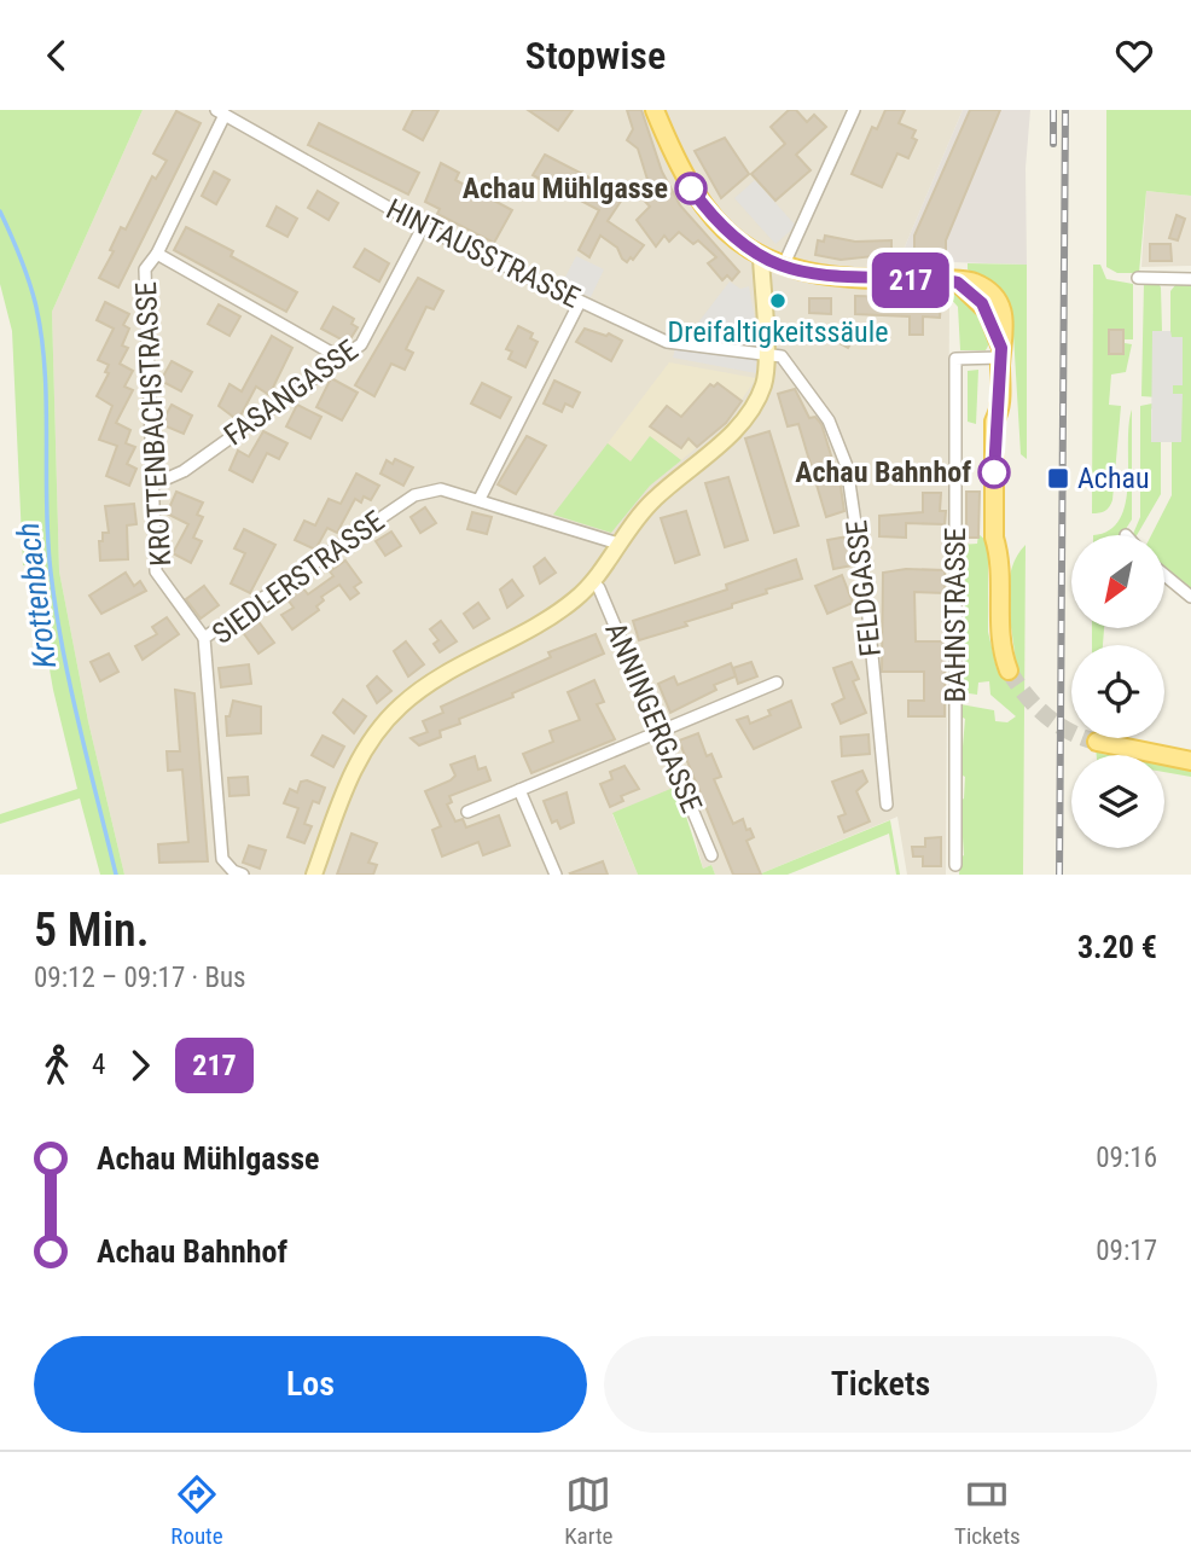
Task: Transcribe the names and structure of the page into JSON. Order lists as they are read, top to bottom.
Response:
{
  "streets": {
    "street": [
      "HINTAUSSTRASSE",
      "FASANGASSE",
      "KROTTENBACHSTRASSE",
      "SIEDLERSTRASSE",
      "FELDGASSE",
      "BAHNSTRASSE",
      "ANNINGERGASSE"
    ]
  },
  "crossings": [
    ["HINTAUSSTRASSE", "FASANGASSE"],
    ["HINTAUSSTRASSE", "KROTTENBACHSTRASSE"],
    ["HINTAUSSTRASSE", "FELDGASSE"],
    ["FASANGASSE", "KROTTENBACHSTRASSE"],
    ["KROTTENBACHSTRASSE", "SIEDLERSTRASSE"]
  ],
  "water": ["Krottenbach"],
  "places": {
    "other": ["Achau Mühlgasse", "Dreifaltigkeitssäule", "Achau Bahnhof"],
    "transit": ["Achau"]
  },
  "lines": ["bus line 217"],
  "north": "bottom left",
  "page": {
    "header": "Stopwise",
    "on_map": "217",
    "heading": ["5 Min.", "09:12 – 09:17 · Bus", "3.20 €"],
    "legs": ["4", "217"],
    "list": [
      {
        "name": "Achau Mühlgasse",
        "value": "09:16"
      },
      {
        "name": "Achau Bahnhof",
        "value": "09:17"
      }
    ],
    "buttons": ["Los", "Tickets"],
    "tabs": ["Route", "Karte", "Tickets"]
  }
}
